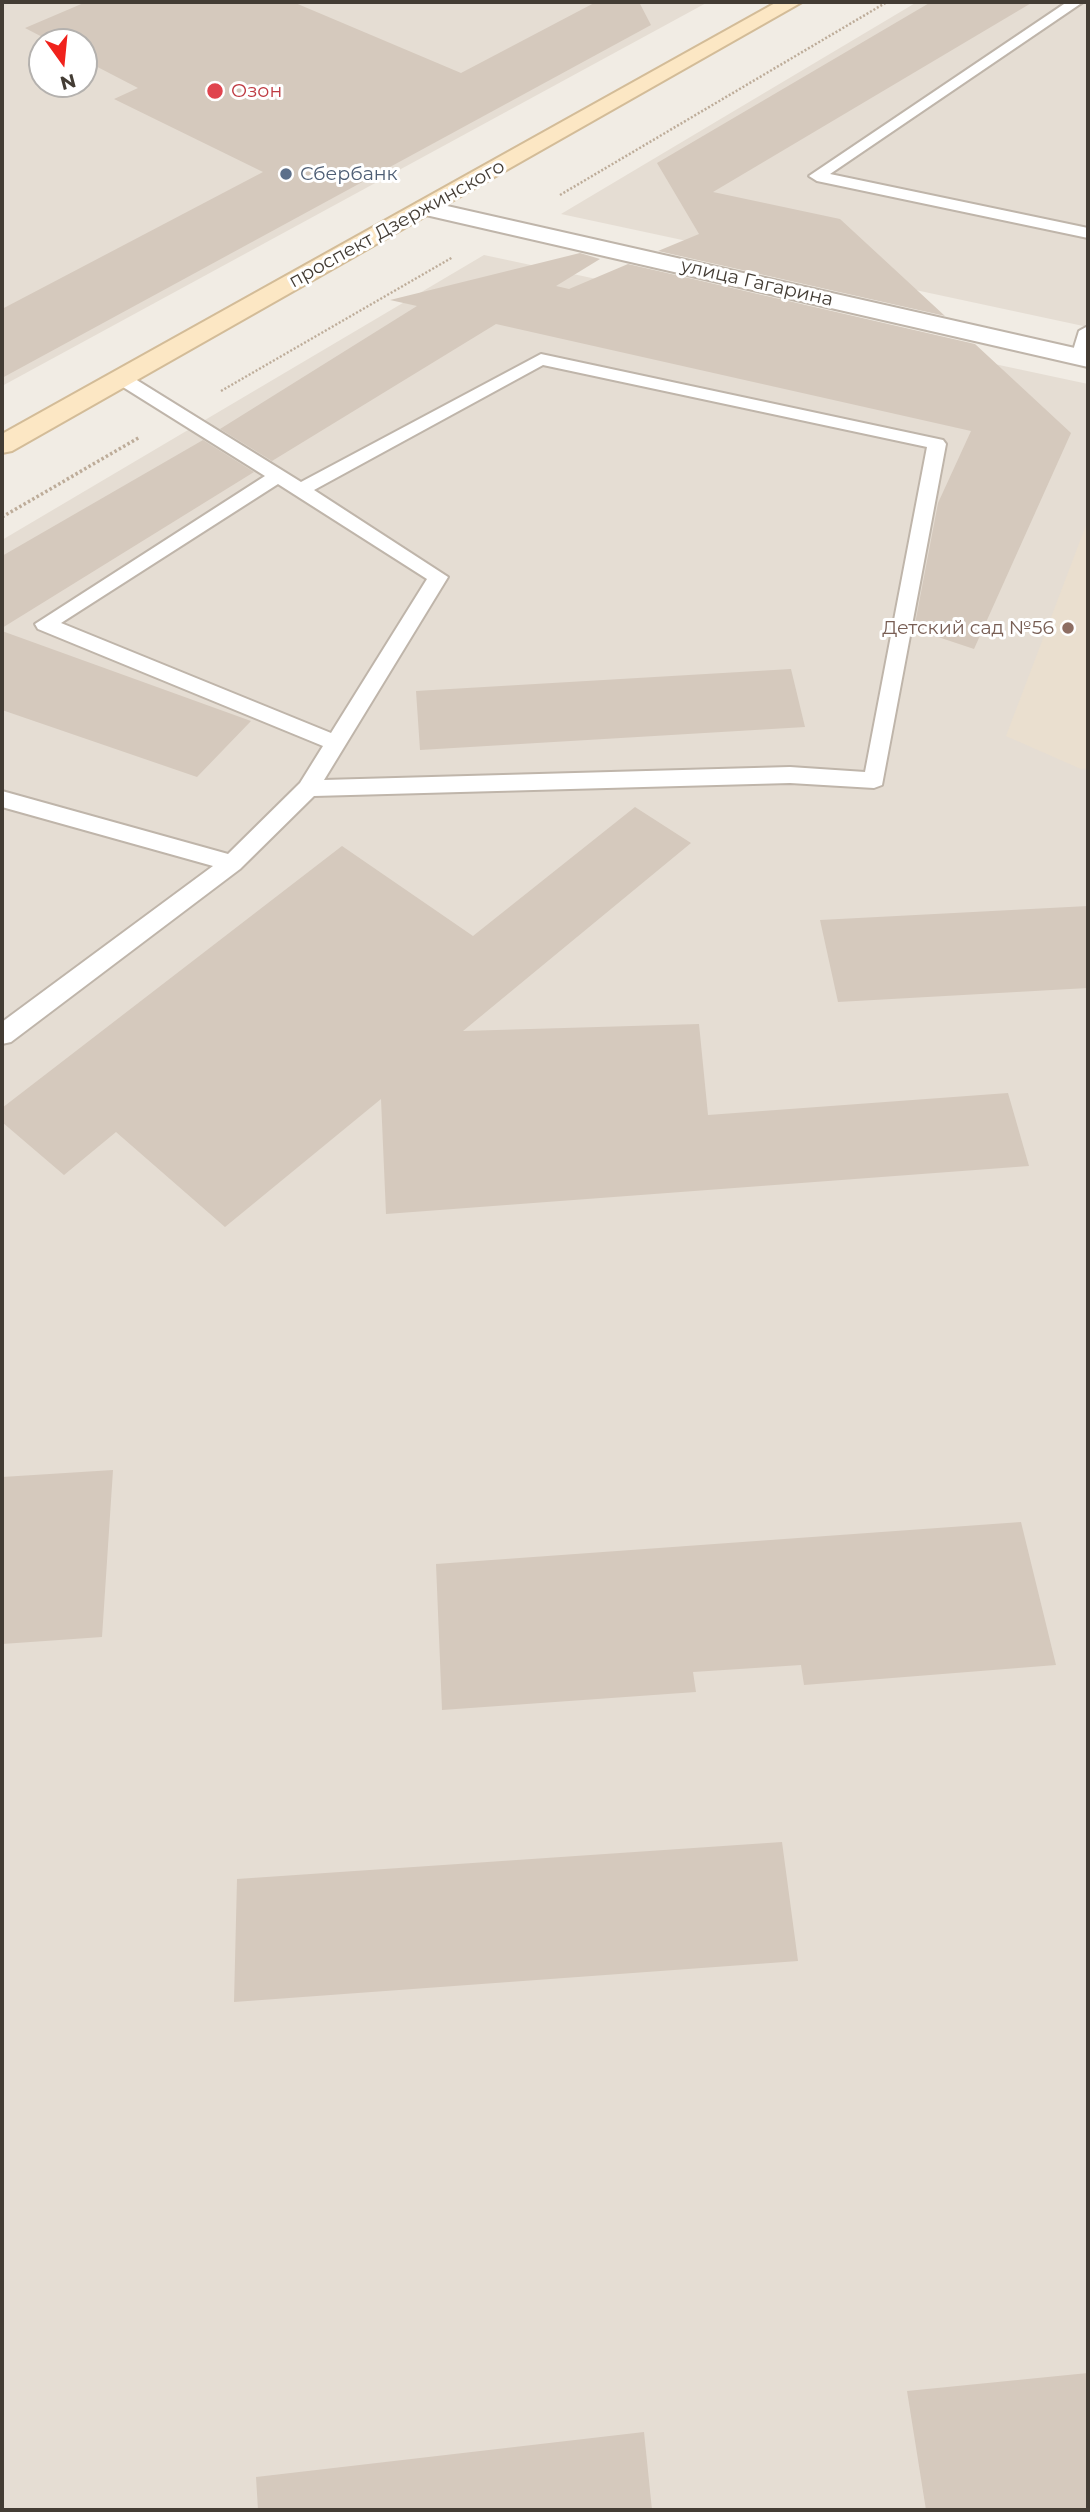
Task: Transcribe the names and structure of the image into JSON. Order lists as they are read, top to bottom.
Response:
{
  "streets": {
    "main road": ["проспект Дзержинского"],
    "street": ["улица Гагарина"]
  },
  "crossings": [
    ["проспект Дзержинского", "улица Гагарина"]
  ],
  "places": ["Озон", "Сбербанк", "Детский сад №56"],
  "north": "bottom"
}
